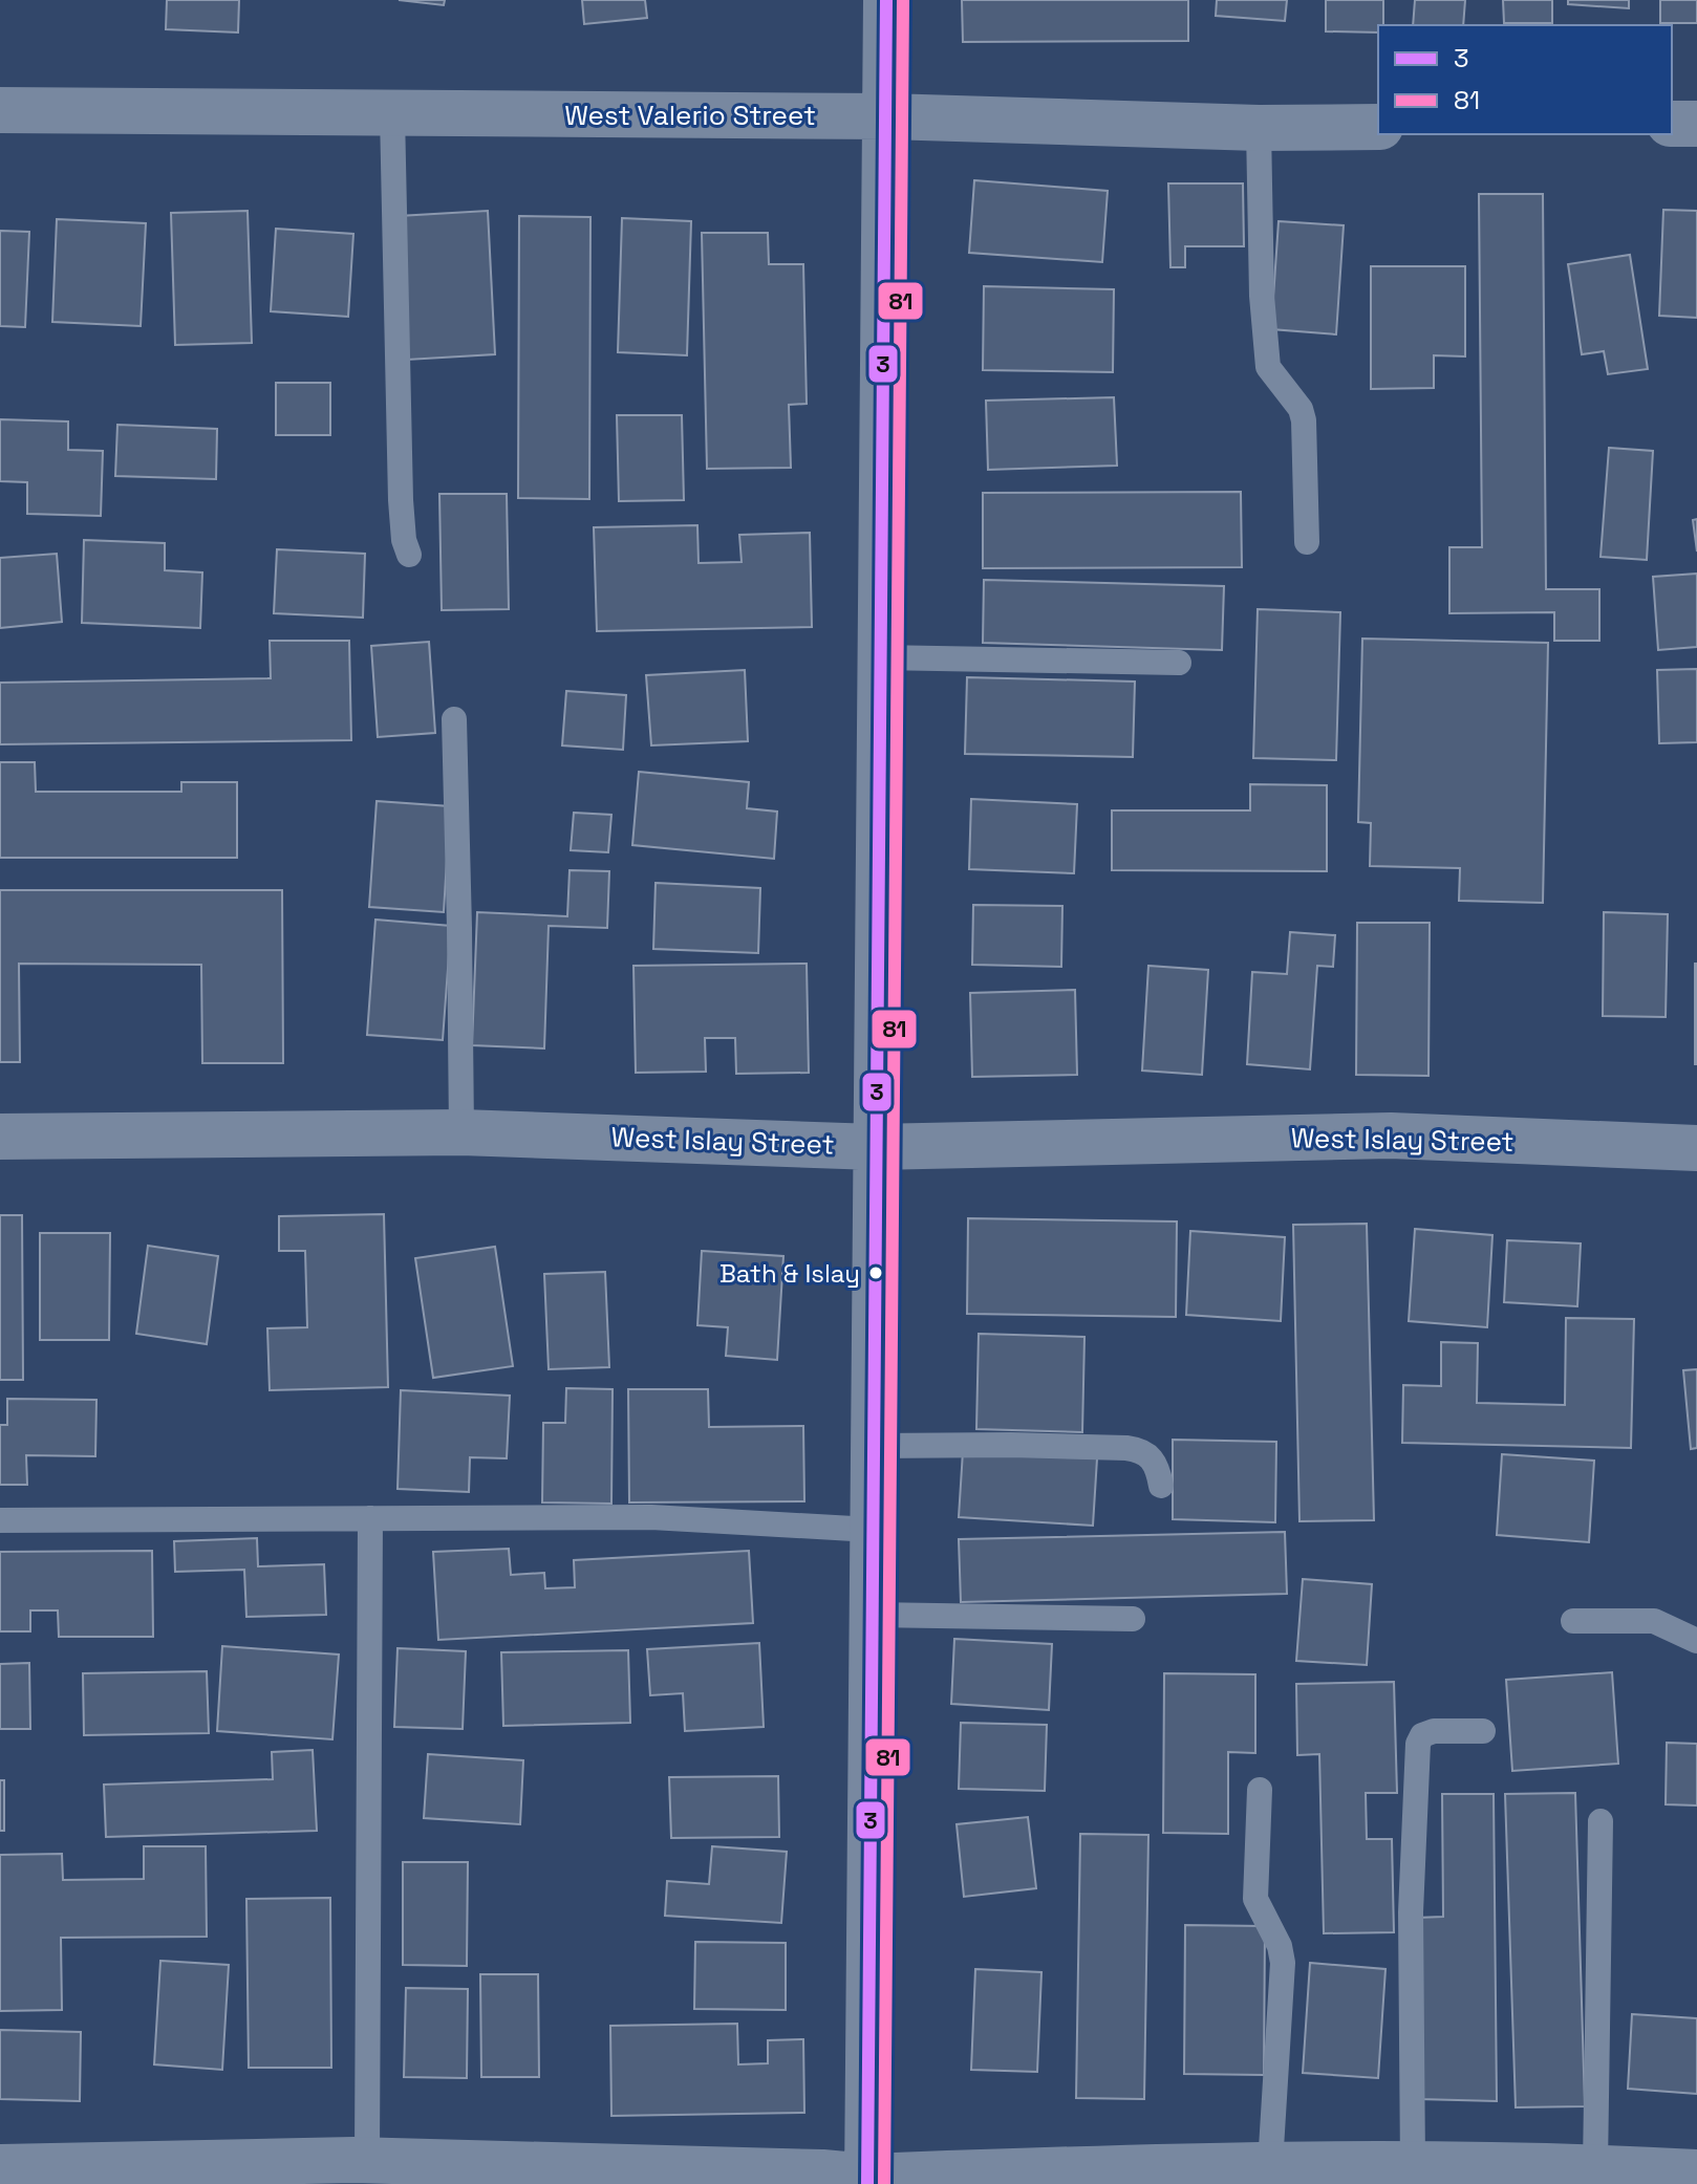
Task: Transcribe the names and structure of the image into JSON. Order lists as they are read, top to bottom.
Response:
{
  "streets": {
    "street": ["West Valerio Street", "West Islay Street"]
  },
  "places": ["Bath & Islay"],
  "lines": ["transit line 3", "transit line 81"],
  "legend": ["3", "81"]
}
